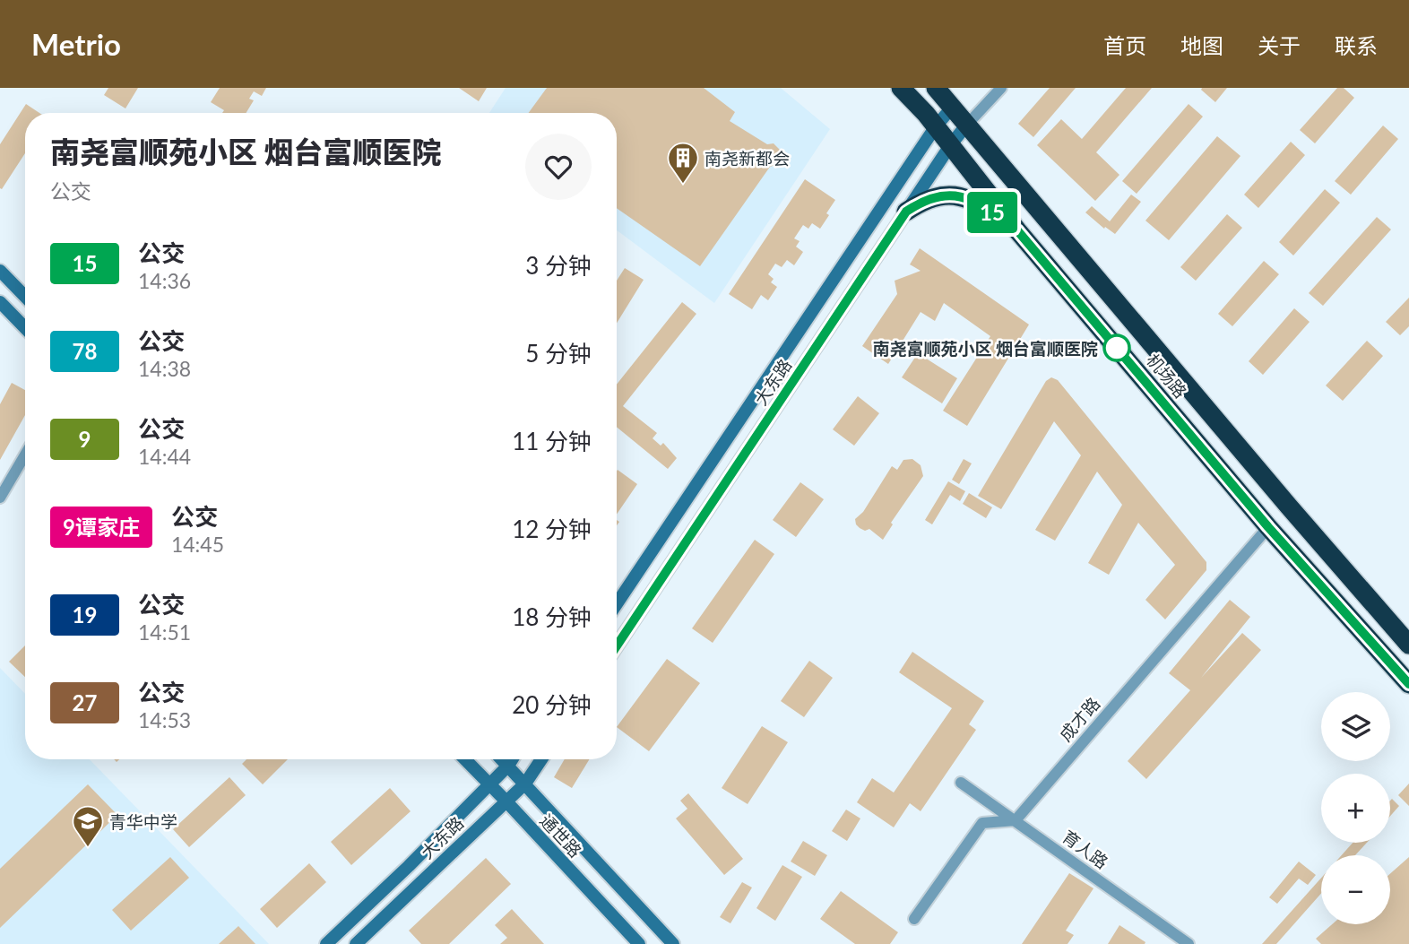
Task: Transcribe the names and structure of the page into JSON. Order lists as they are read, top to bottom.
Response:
{
  "streets": {
    "highway": ["机场路"],
    "street": [
      "大东路",
      "成才路",
      "通世路",
      "育人路"
    ]
  },
  "crossings": [
    ["机场路", "大东路"],
    ["机场路", "成才路"],
    ["大东路", "通世路"],
    ["成才路", "育人路"]
  ],
  "places": {
    "building": ["南尧新都会"],
    "other": ["南尧富顺苑小区 烟台富顺医院"],
    "school or university": ["青华中学"]
  },
  "lines": ["bus line 15"],
  "page": {
    "header": "Metrio",
    "nav": [
      "首页",
      "地图",
      "关于",
      "联系"
    ],
    "on_map": "15",
    "heading": ["南尧富顺苑小区 烟台富顺医院", "公交"],
    "list": [
      {
        "mark": "15",
        "name": "公交",
        "note": "14:36",
        "value": "3 分钟"
      },
      {
        "mark": "78",
        "name": "公交",
        "note": "14:38",
        "value": "5 分钟"
      },
      {
        "mark": "9",
        "name": "公交",
        "note": "14:44",
        "value": "11 分钟"
      },
      {
        "mark": "9谭家庄",
        "name": "公交",
        "note": "14:45",
        "value": "12 分钟"
      },
      {
        "mark": "19",
        "name": "公交",
        "note": "14:51",
        "value": "18 分钟"
      },
      {
        "mark": "27",
        "name": "公交",
        "note": "14:53",
        "value": "20 分钟"
      }
    ],
    "map_buttons": ["+", "−"]
  }
}
